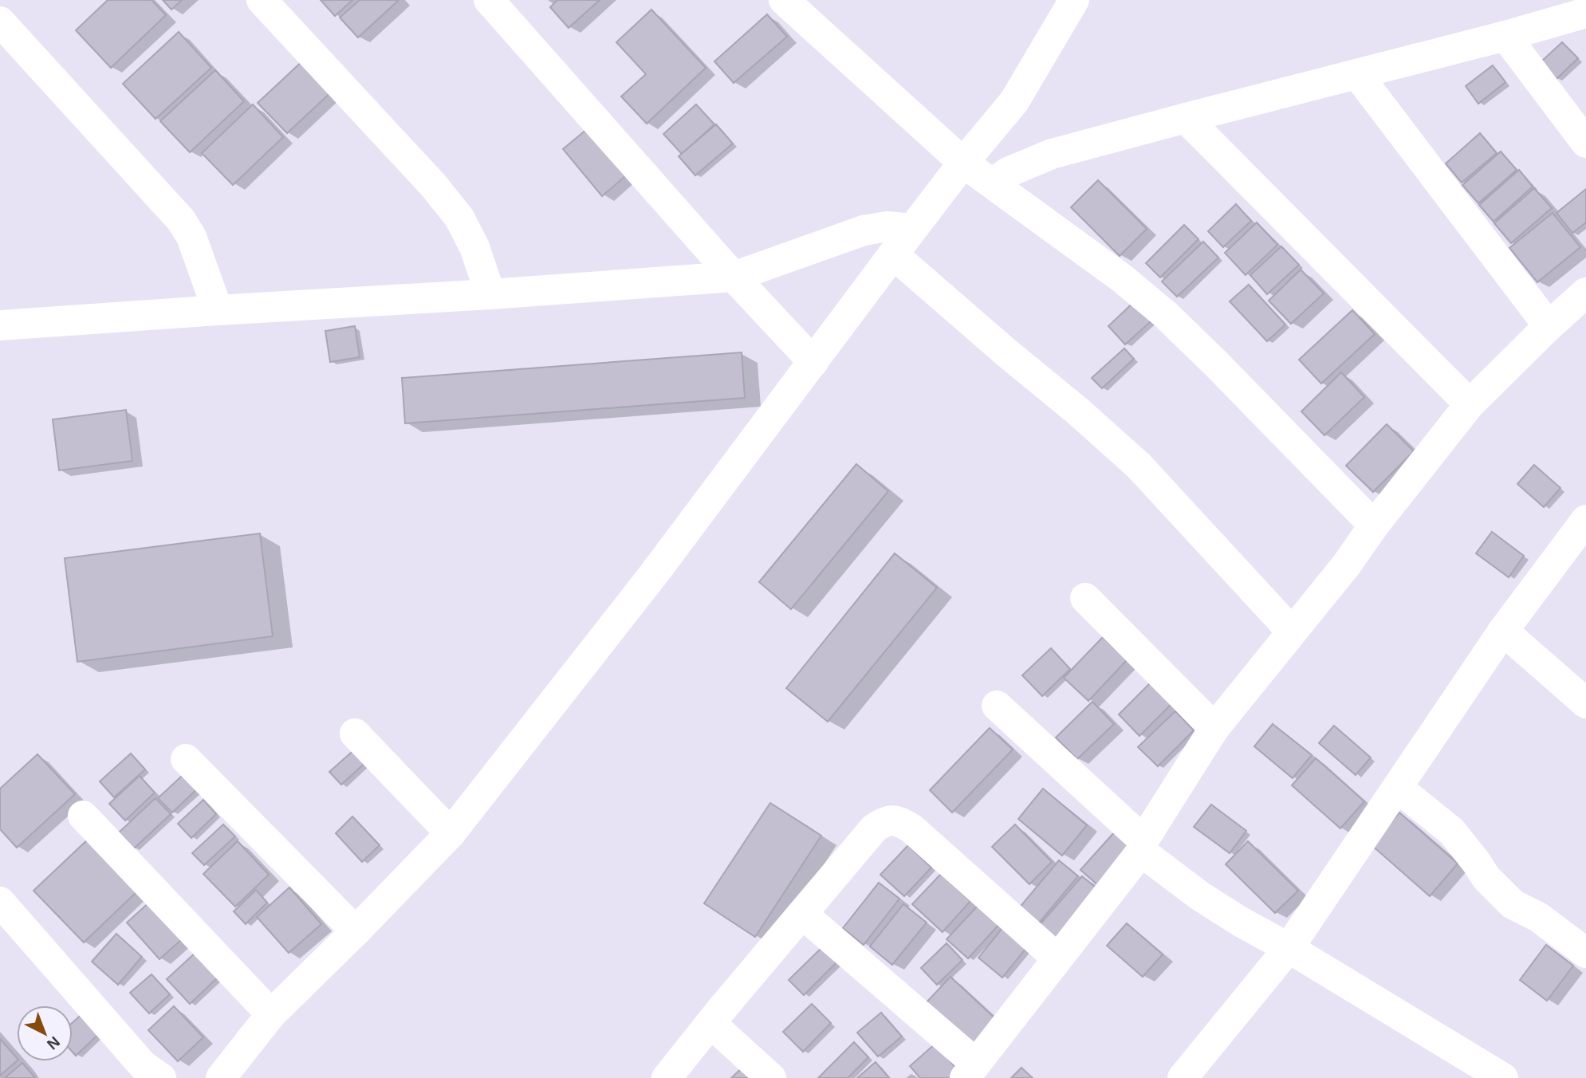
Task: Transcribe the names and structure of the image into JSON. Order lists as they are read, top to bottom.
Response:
{
  "north": "bottom right"
}
